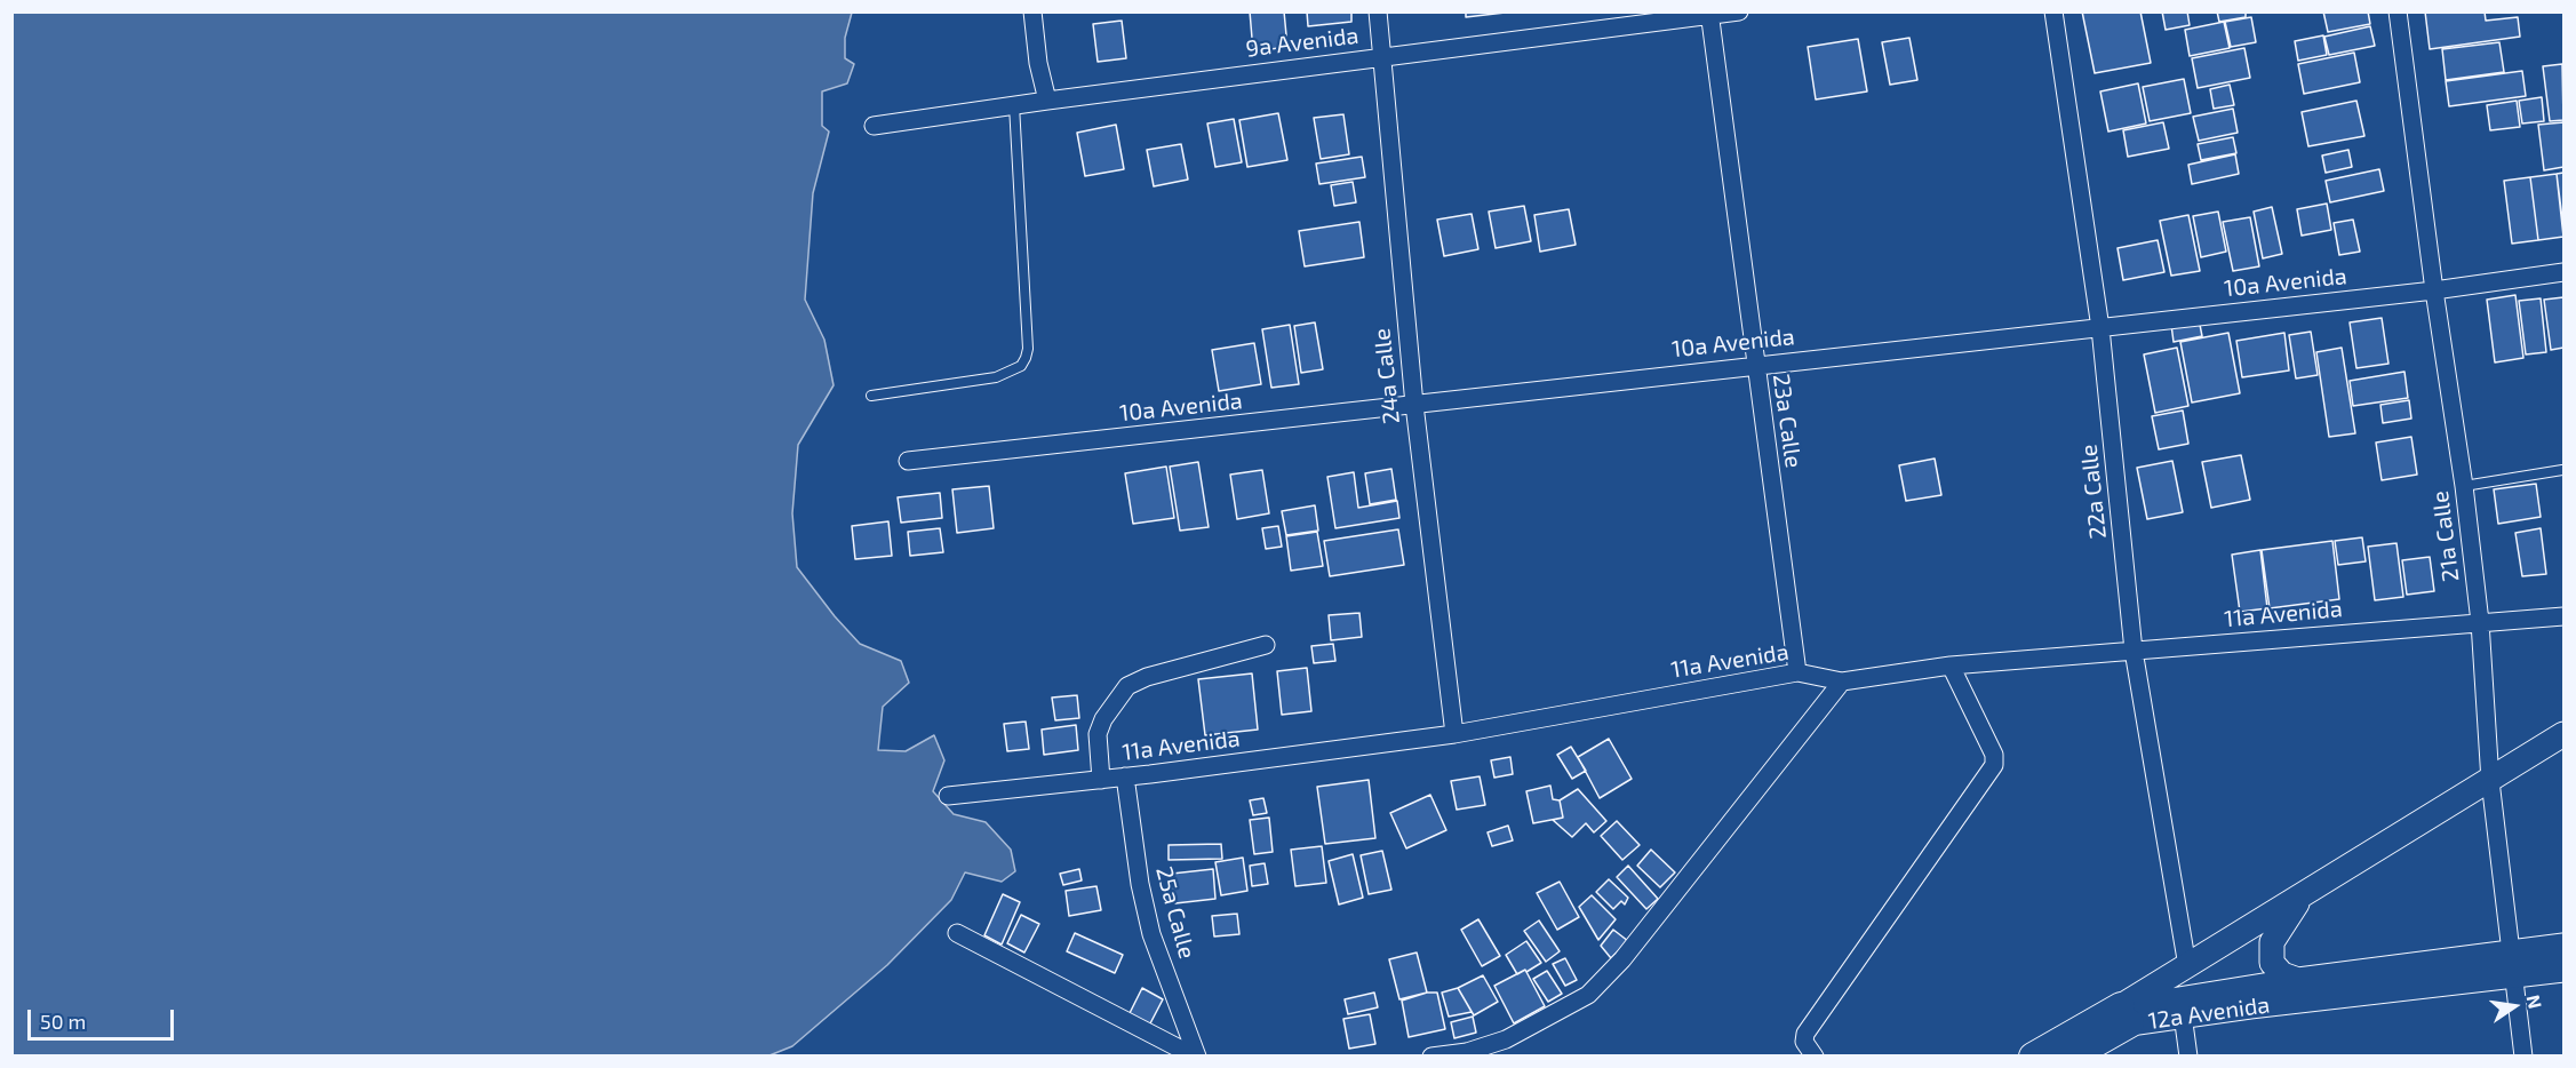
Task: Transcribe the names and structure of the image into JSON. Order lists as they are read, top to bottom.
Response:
{
  "streets": {
    "main road": ["12a Avenida"],
    "street": [
      "9a Avenida",
      "10a Avenida",
      "24a Calle",
      "23a Calle",
      "22a Calle",
      "21a Calle",
      "11a Avenida",
      "25a Calle"
    ]
  },
  "crossings": [
    ["9a Avenida", "24a Calle"],
    ["9a Avenida", "23a Calle"],
    ["10a Avenida", "24a Calle"],
    ["10a Avenida", "23a Calle"],
    ["10a Avenida", "22a Calle"],
    ["10a Avenida", "21a Calle"],
    ["24a Calle", "11a Avenida"],
    ["23a Calle", "11a Avenida"],
    ["22a Calle", "11a Avenida"],
    ["21a Calle", "11a Avenida"],
    ["21a Calle", "12a Avenida"],
    ["11a Avenida", "25a Calle"]
  ],
  "scale_bar": "50 m",
  "north": "right"
}
